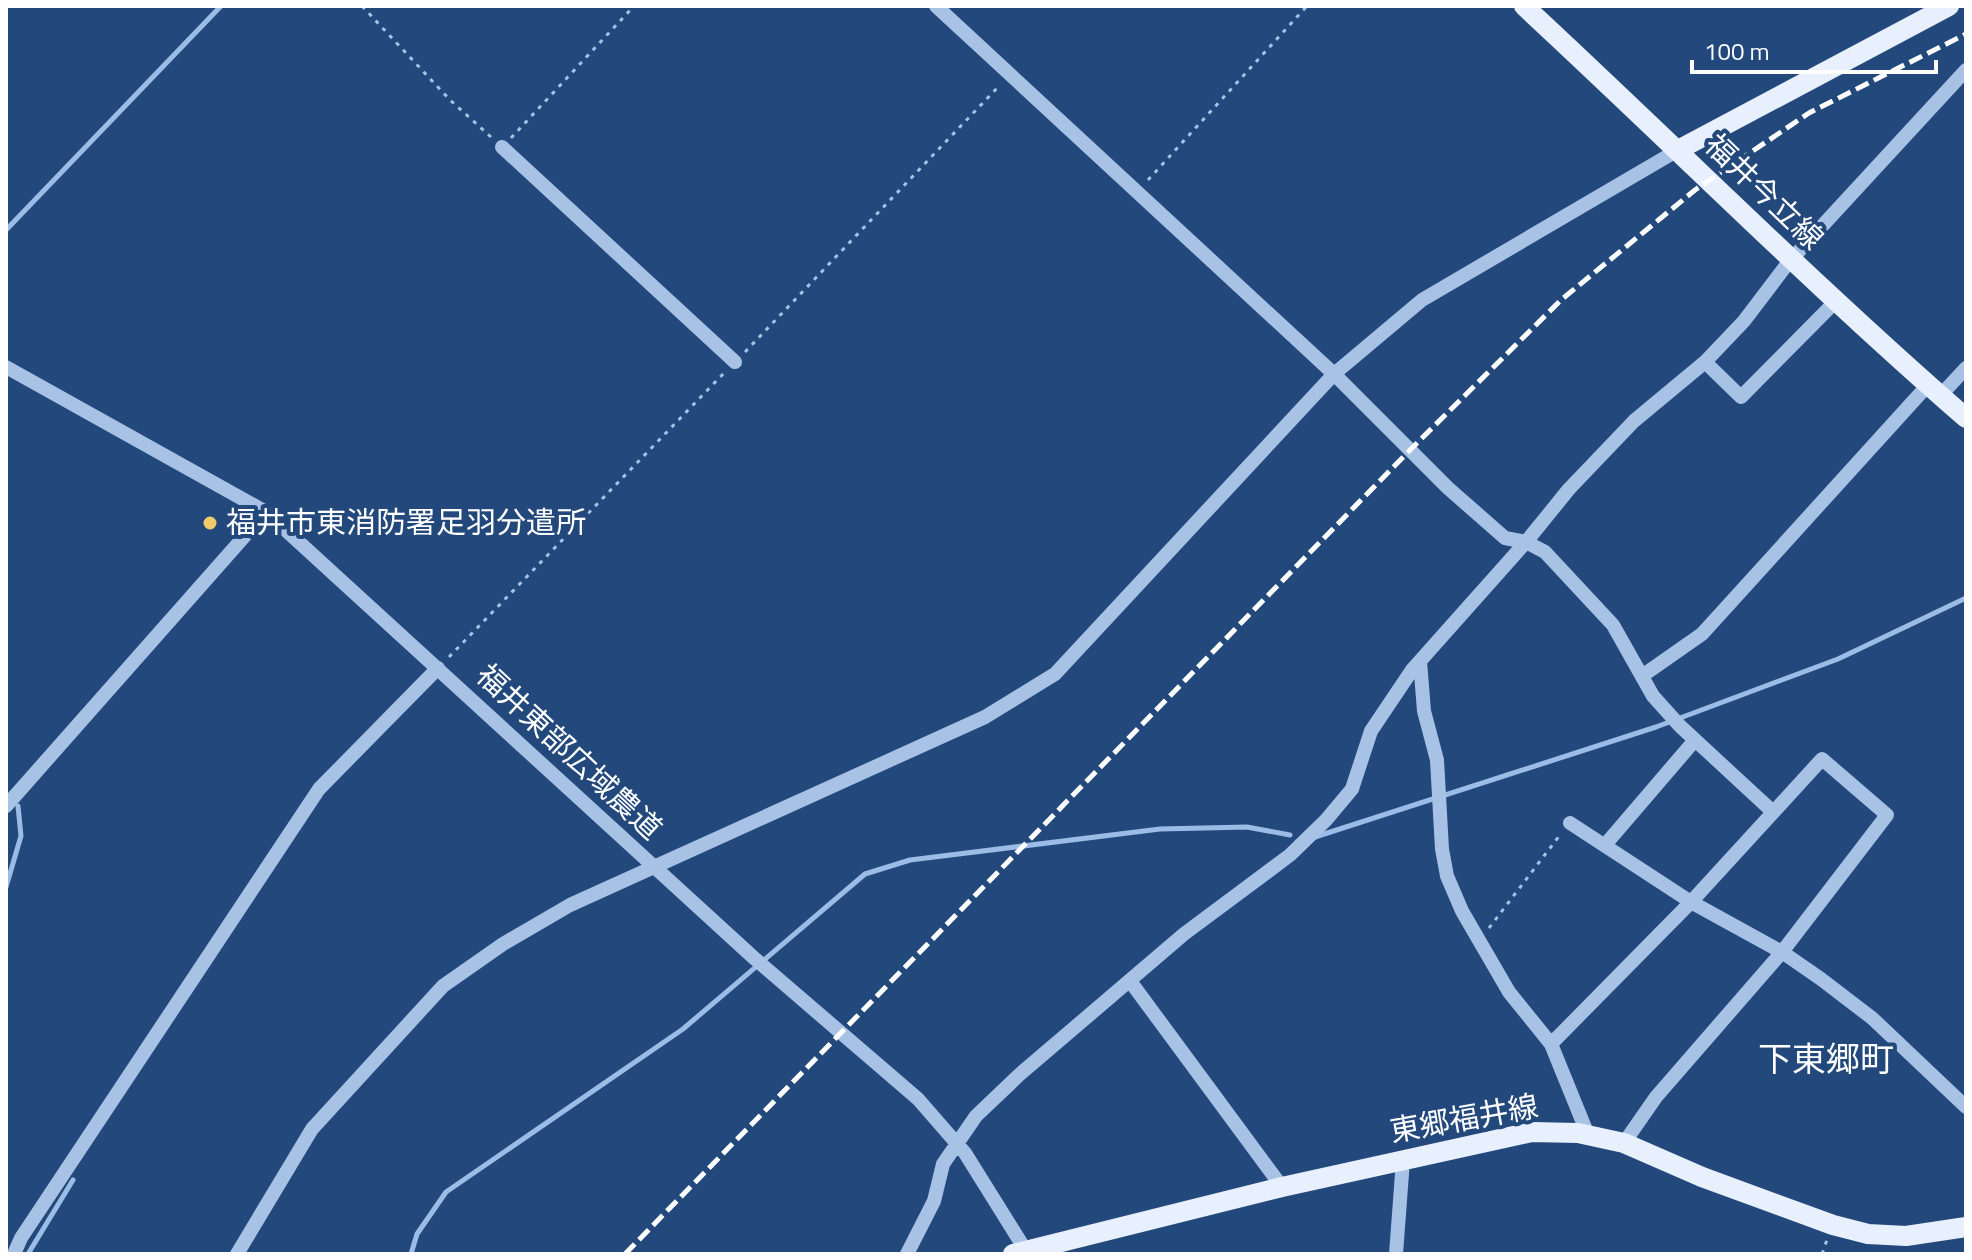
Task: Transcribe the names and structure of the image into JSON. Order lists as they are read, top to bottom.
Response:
{
  "streets": {
    "main road": ["福井今立線", "東郷福井線"],
    "street": ["福井東部広域農道"]
  },
  "crossings": [
    ["福井東部広域農道", "東郷福井線"]
  ],
  "districts": ["下東郷町"],
  "places": ["福井市東消防署足羽分遣所"],
  "scale_bar": "100 m"
}
